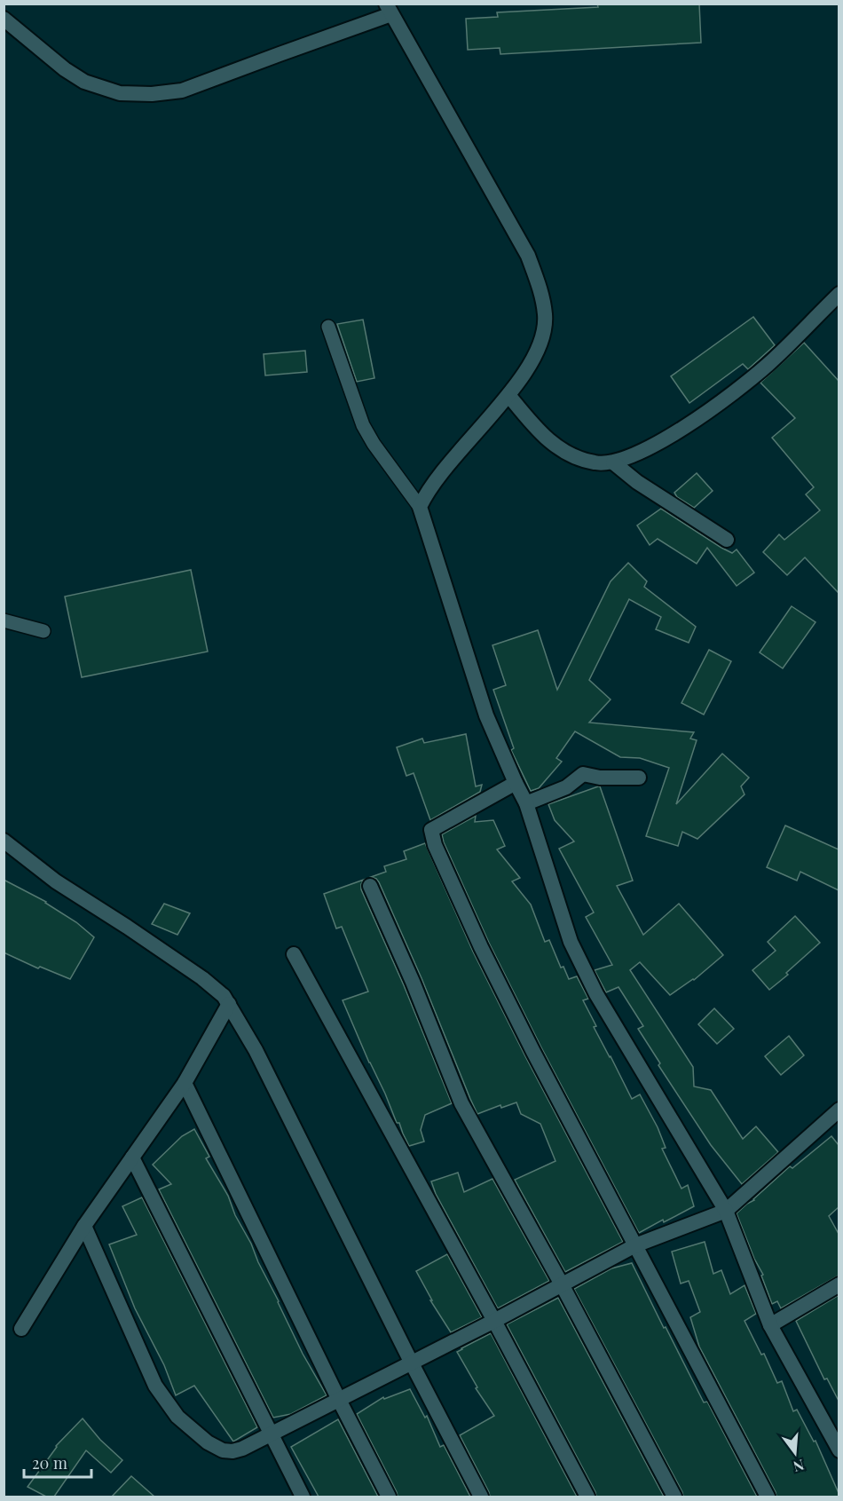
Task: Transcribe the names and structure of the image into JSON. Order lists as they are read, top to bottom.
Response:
{
  "scale_bar": "20 m",
  "north": "bottom"
}
